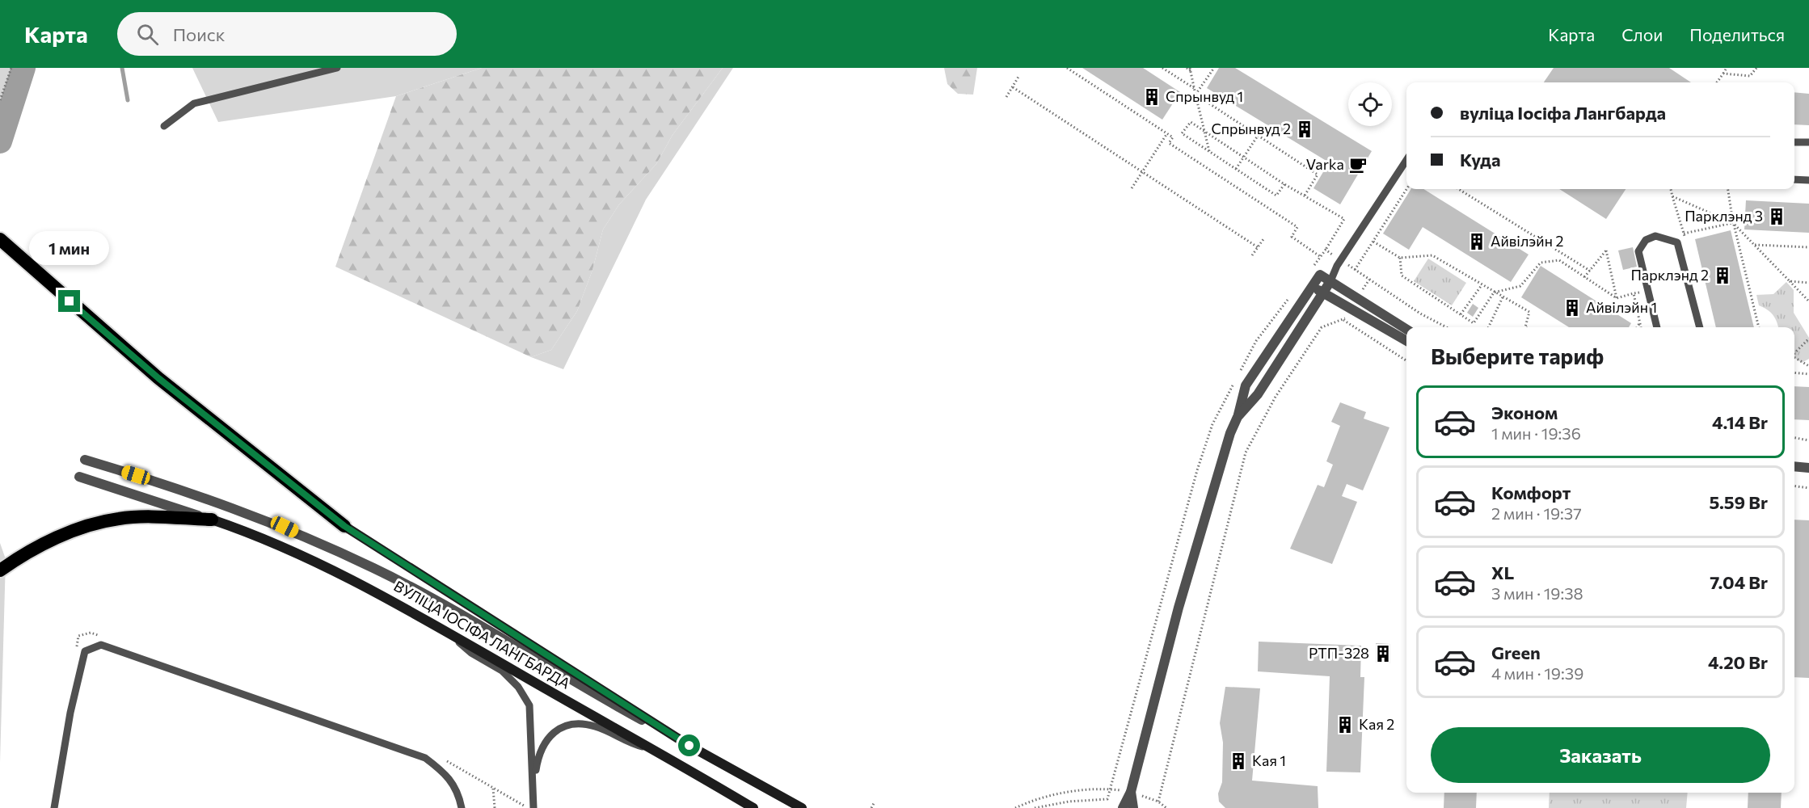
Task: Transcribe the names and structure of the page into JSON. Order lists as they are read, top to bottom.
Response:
{
  "streets": {
    "main road": ["ВУЛІЦА ІОСІФА ЛАНГБАРДА"]
  },
  "places": {
    "building": [
      "Спрынвуд 1",
      "Спрынвуд 2",
      "Парклэнд 3",
      "Айвілэйн 2",
      "Парклэнд 2",
      "Айвілэйн 1",
      "РТП-328",
      "Кая 2",
      "Кая 1"
    ],
    "cafe": ["Varka"]
  },
  "page": {
    "header": "Карта",
    "search": "Поиск",
    "nav": ["Карта", "Слои", "Поделиться"],
    "banner": ["вуліца Іосіфа Лангбарда", "Куда"],
    "bubble": "1 мин",
    "heading": "Выберите тариф",
    "list": [
      {
        "name": "Эконом",
        "note": "1 мин · 19:36",
        "value": "4.14 Br"
      },
      {
        "name": "Комфорт",
        "note": "2 мин · 19:37",
        "value": "5.59 Br"
      },
      {
        "name": "XL",
        "note": "3 мин · 19:38",
        "value": "7.04 Br"
      },
      {
        "name": "Green",
        "note": "4 мин · 19:39",
        "value": "4.20 Br"
      }
    ],
    "buttons": "Заказать"
  }
}
